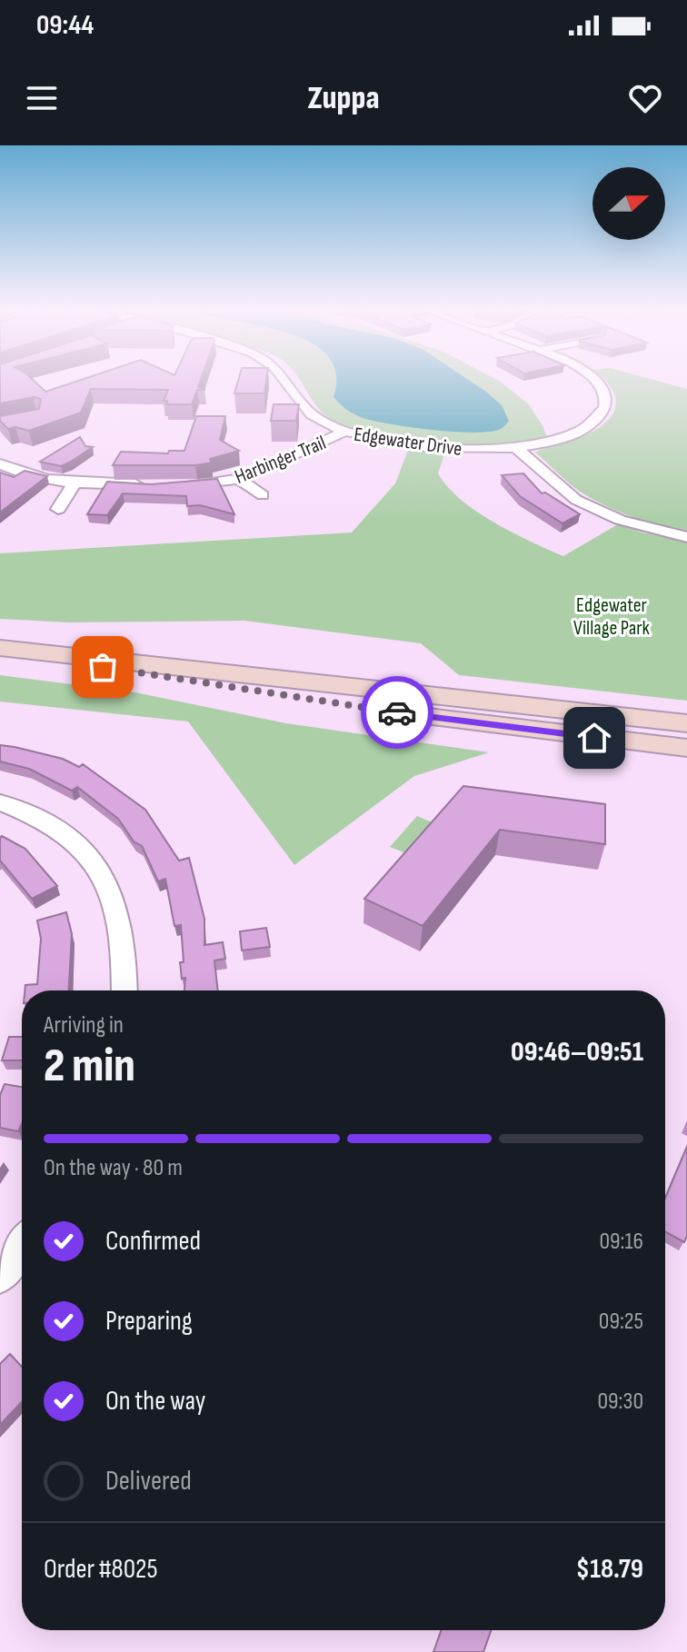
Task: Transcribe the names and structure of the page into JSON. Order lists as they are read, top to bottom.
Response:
{
  "streets": {
    "street": ["Edgewater Drive", "Harbinger Trail"]
  },
  "crossings": [
    ["Edgewater Drive", "Harbinger Trail"]
  ],
  "parks": ["Edgewater Village Park"],
  "north": "right",
  "page": {
    "status": "09:44",
    "header": "Zuppa",
    "heading": ["2 min", "Arriving in", "09:46–09:51"],
    "panel": ["Order #8025", "$18.79"],
    "bar": "On the way · 80 m",
    "list": [
      ["Confirmed", "09:16"],
      ["Preparing", "09:25"],
      ["On the way", "09:30"],
      "Delivered"
    ]
  }
}
